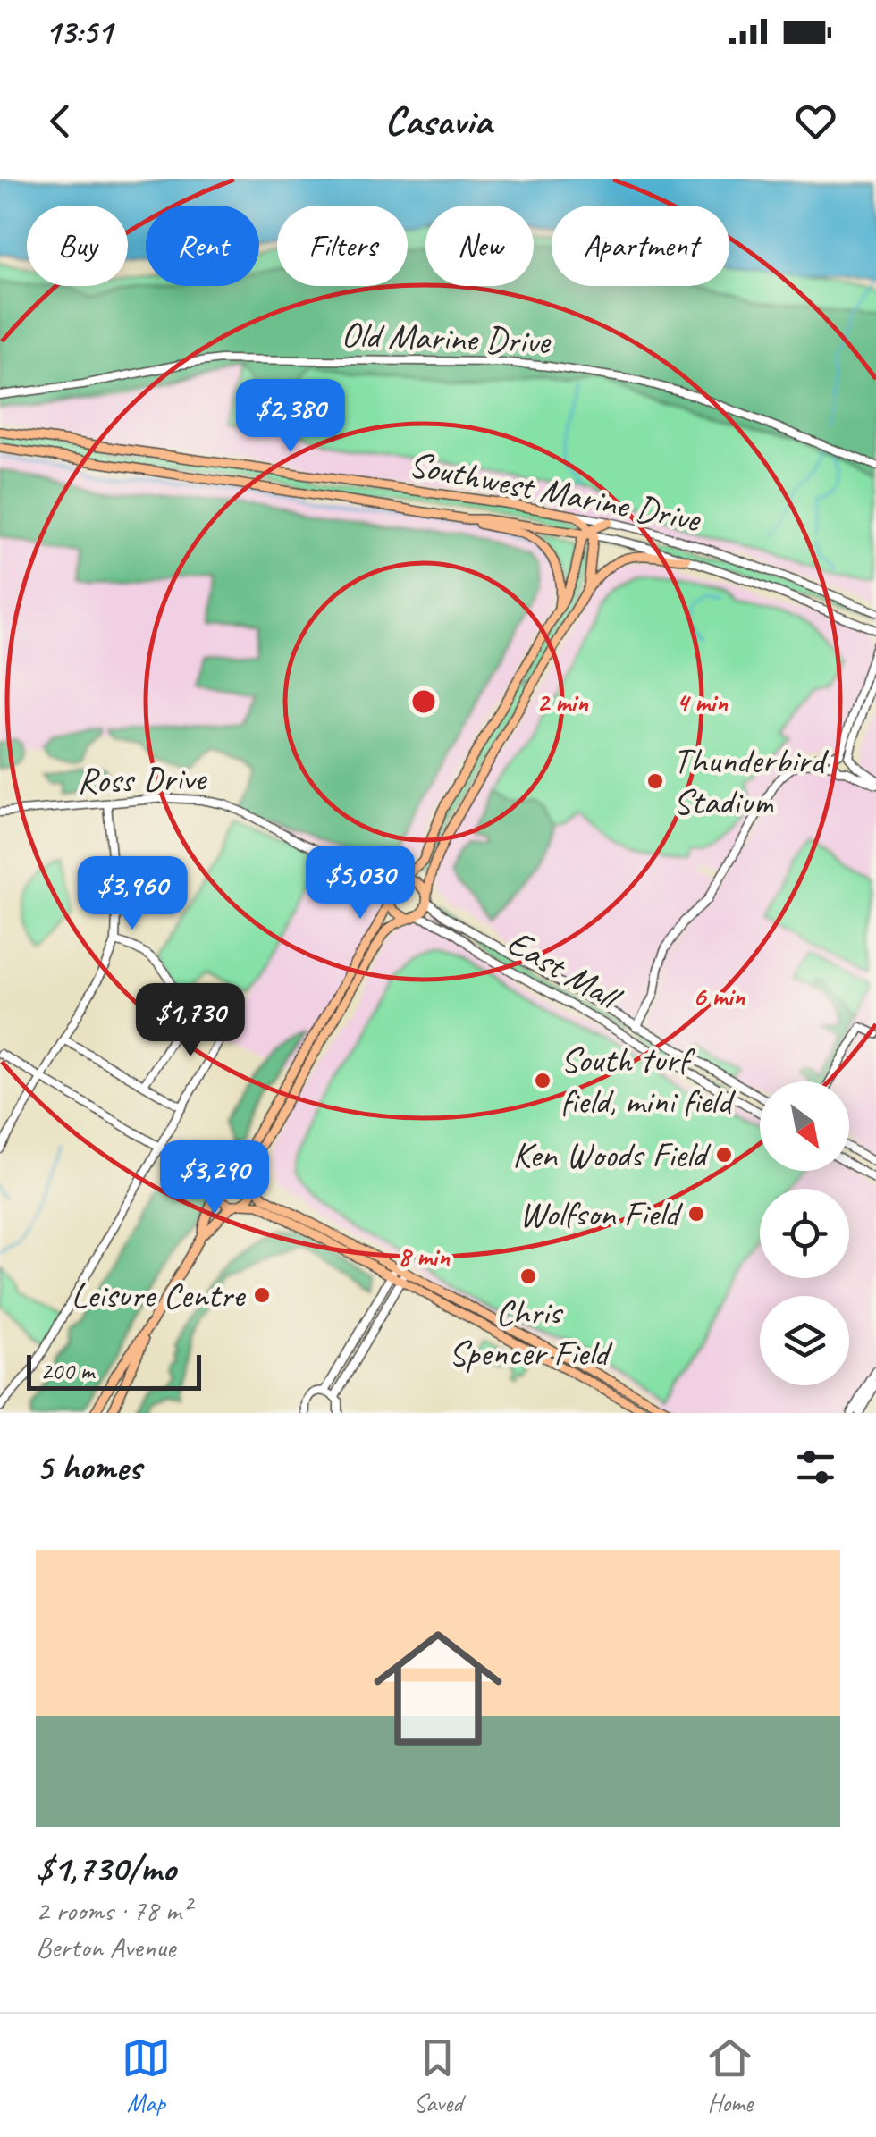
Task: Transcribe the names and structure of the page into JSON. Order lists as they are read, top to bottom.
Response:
{
  "streets": {
    "main road": ["Southwest Marine Drive"],
    "street": ["Old Marine Drive", "Ross Drive", "East Mall"]
  },
  "crossings": [
    ["Ross Drive", "East Mall"]
  ],
  "places": [
    "Thunderbird Stadium",
    "South turf field, mini field",
    "Ken Woods Field",
    "Wolfson Field",
    "Chris Spencer Field",
    "Leisure Centre"
  ],
  "scale_bar": "200 m",
  "north": "bottom right",
  "page": {
    "status": "13:51",
    "header": "Casavia",
    "chip": [
      "Buy",
      "Rent",
      "Filters",
      "New",
      "Apartment"
    ],
    "price": [
      "$2,380",
      "$5,030",
      "$3,960",
      "$1,730",
      "$3,290"
    ],
    "scale": "200 m",
    "heading": "5 homes",
    "list": [
      {
        "name": "$1,730/mo",
        "note": "2 rooms · 78 m² · Berton Avenue"
      }
    ],
    "tabs": ["Map", "Saved", "Home"]
  },
  "rings": [
    "2 min",
    "4 min",
    "6 min",
    "8 min"
  ]
}
